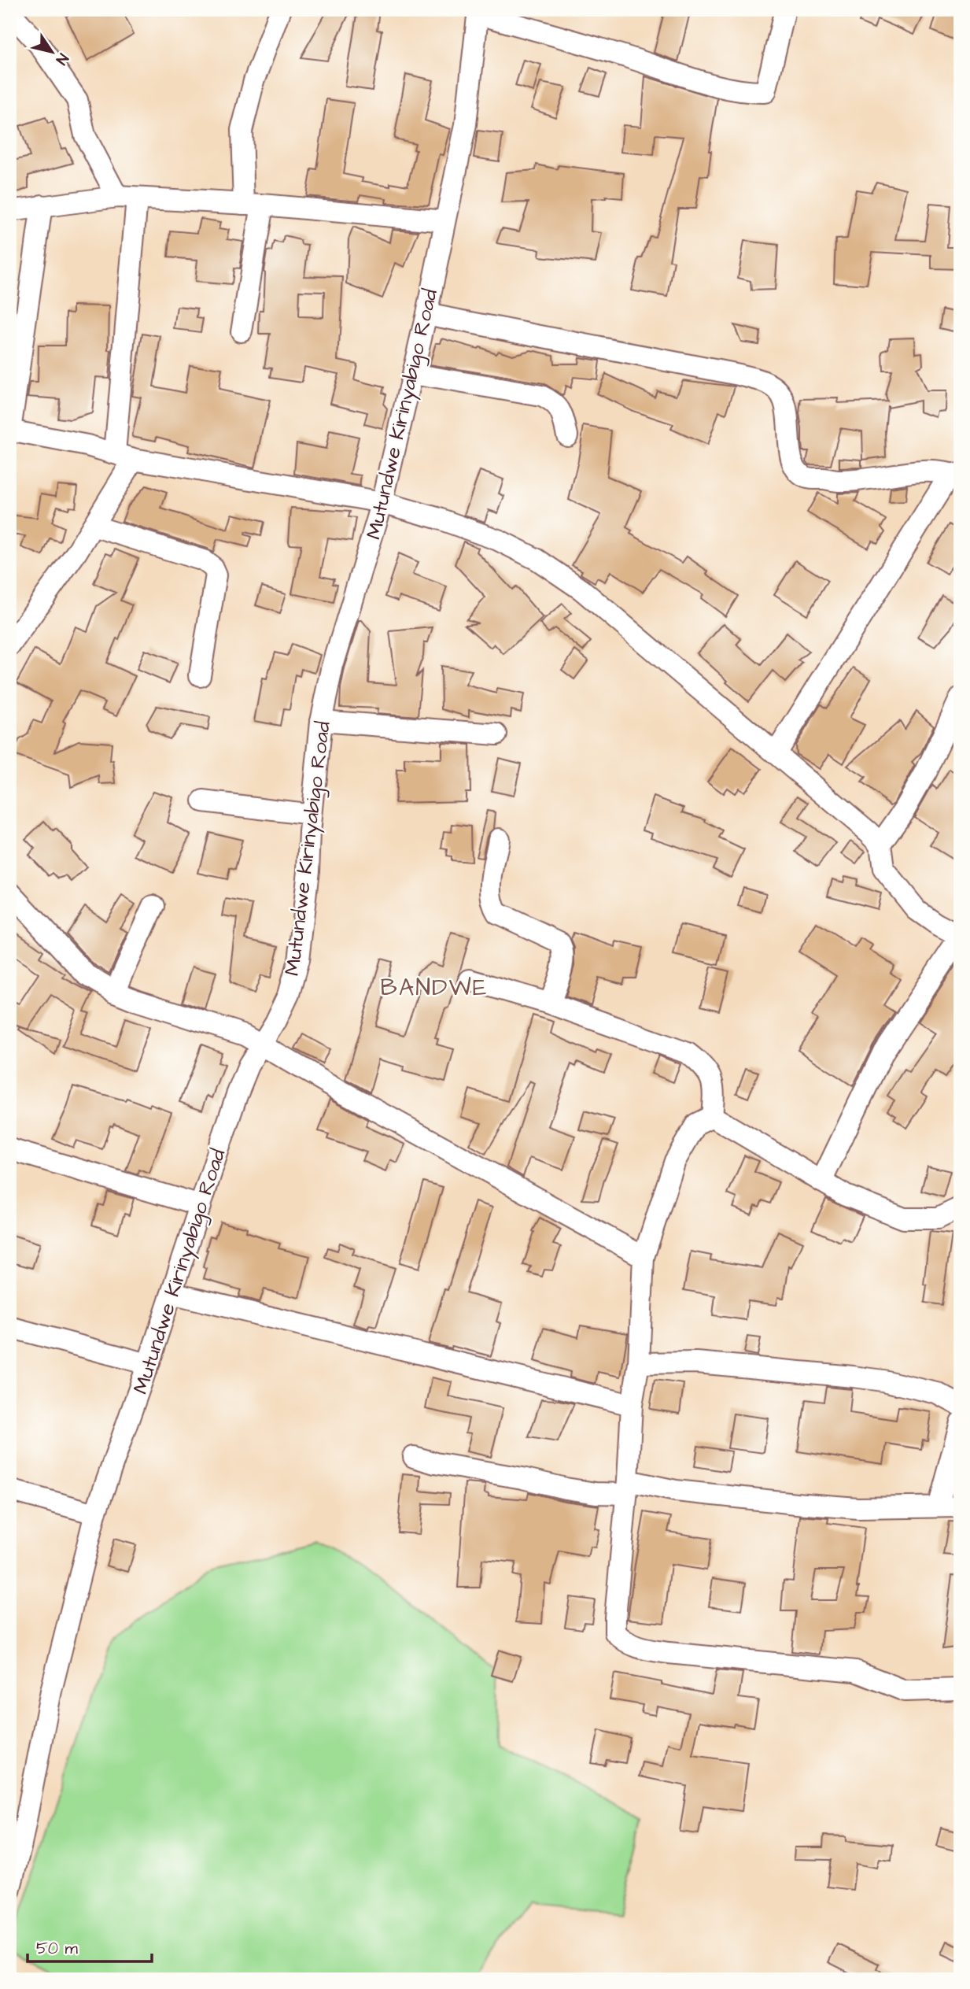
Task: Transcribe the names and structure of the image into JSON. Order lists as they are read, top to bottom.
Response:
{
  "streets": {
    "street": ["Mutundwe Kirinyabigo Road"]
  },
  "districts": ["BANDWE"],
  "scale_bar": "50 m",
  "north": "bottom right"
}
